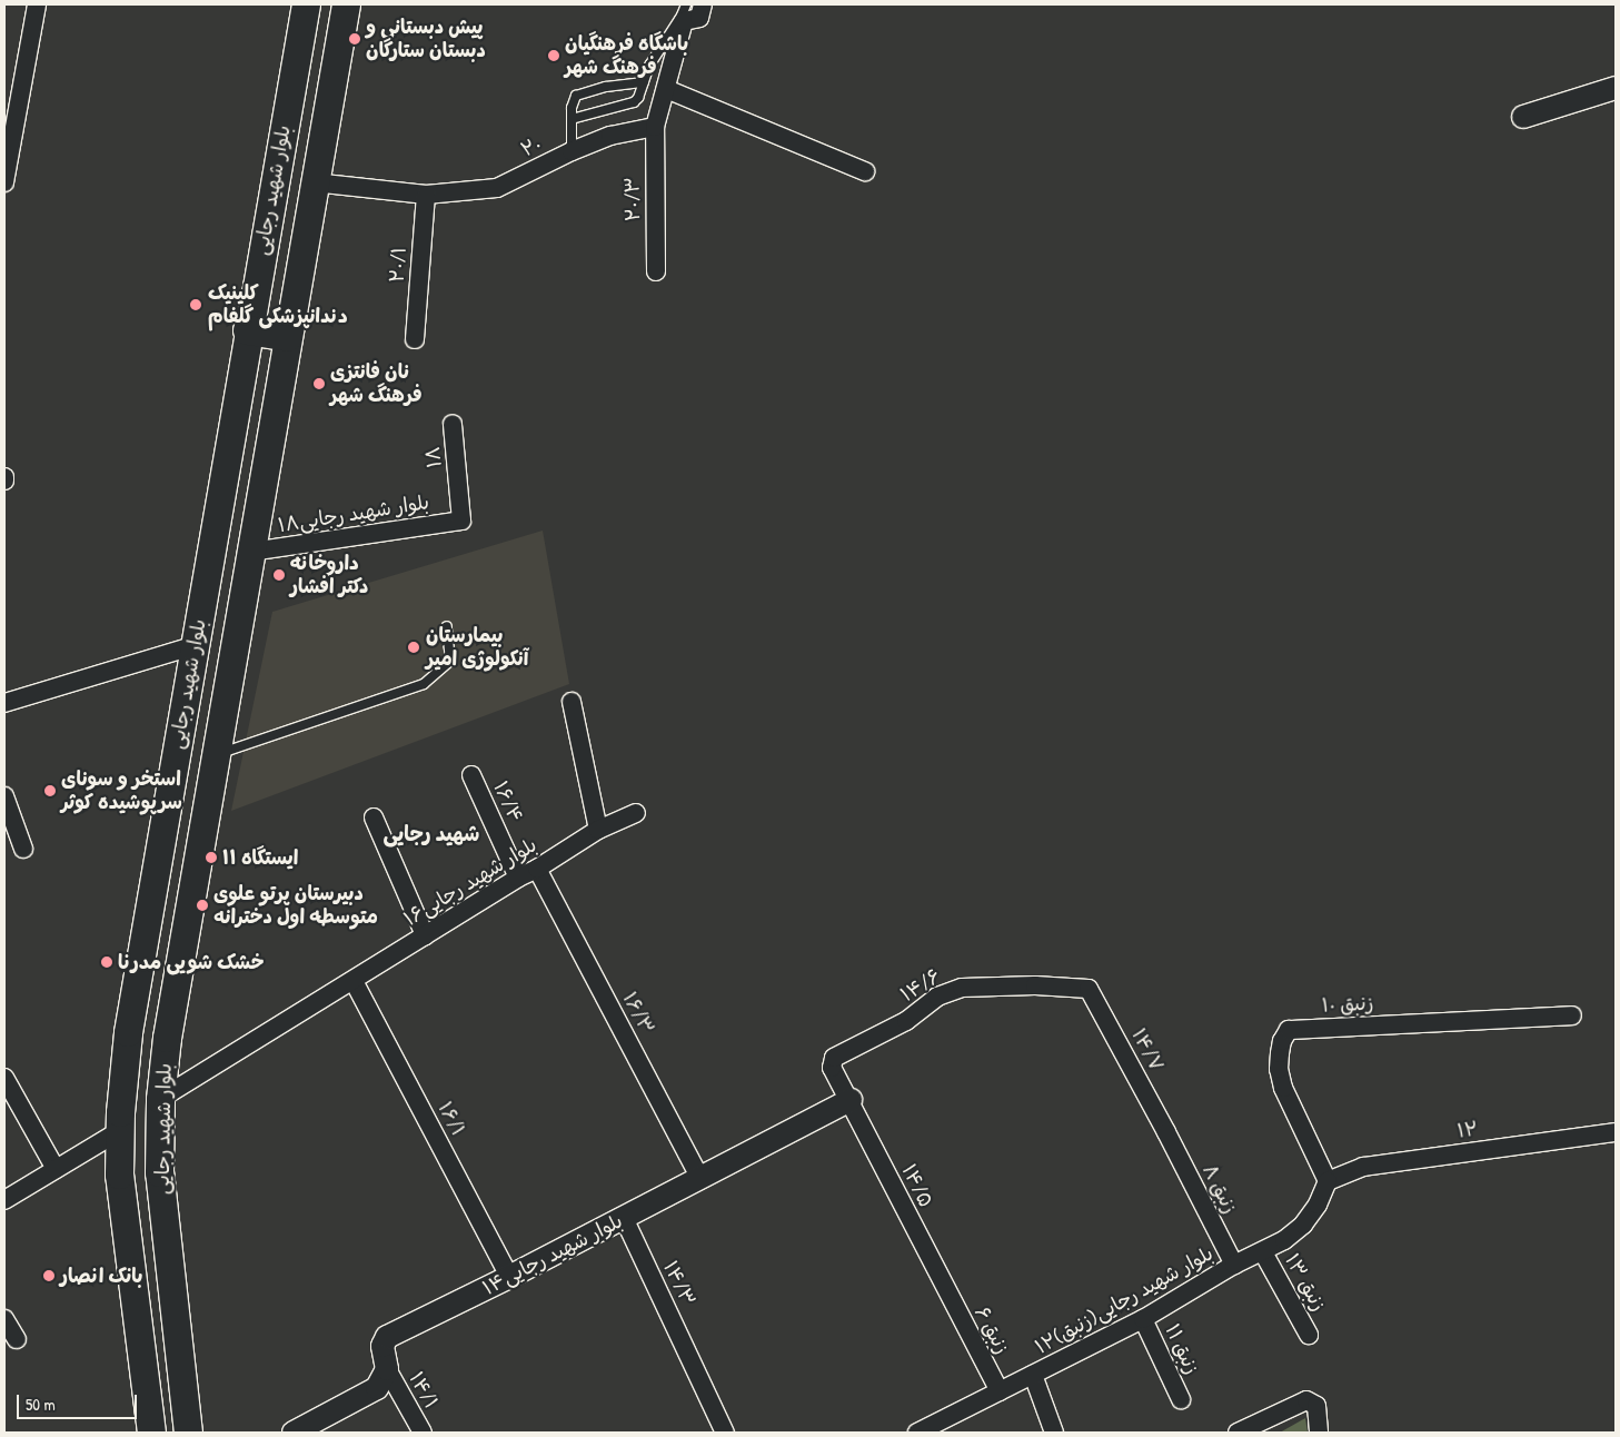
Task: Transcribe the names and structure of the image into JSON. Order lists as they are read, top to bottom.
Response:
{
  "streets": {
    "main road": ["بلوار شهید رجایی"],
    "street": [
      "۲۰",
      "۲۰/۳",
      "۲۰/۱",
      "۱۸",
      "بلوار شهید رجایی۱۸",
      "۱۶/۴",
      "بلوار شهید رجایی۱۶",
      "۱۴/۶",
      "زنبق ۱۰",
      "۱۶/۳",
      "۱۴/۷",
      "۱۶/۱",
      "۱۲",
      "۱۴/۵",
      "زنبق ۸",
      "بلوار شهید رجایی۱۴",
      "زنبق ۱۳",
      "۱۴/۳",
      "۱۲بلوار شهید رجایی(زنبق)",
      "زنبق ۶",
      "زنبق ۱۱",
      "۱۴/۱"
    ]
  },
  "crossings": [
    ["۲۰", "بلوار شهید رجایی"],
    ["۲۰", "۲۰/۳"],
    ["۲۰", "۲۰/۱"],
    ["بلوار شهید رجایی", "بلوار شهید رجایی۱۸"],
    ["بلوار شهید رجایی", "بلوار شهید رجایی۱۶"],
    ["۱۸", "بلوار شهید رجایی۱۸"],
    ["۱۶/۴", "بلوار شهید رجایی۱۶"],
    ["بلوار شهید رجایی۱۶", "۱۶/۳"],
    ["بلوار شهید رجایی۱۶", "۱۶/۱"],
    ["۱۴/۶", "۱۴/۷"],
    ["۱۴/۶", "۱۴/۵"],
    ["۱۴/۶", "بلوار شهید رجایی۱۴"],
    ["زنبق ۱۰", "۱۲"],
    ["زنبق ۱۰", "۱۲بلوار شهید رجایی(زنبق)"],
    ["۱۶/۳", "بلوار شهید رجایی۱۴"],
    ["۱۴/۷", "زنبق ۸"],
    ["۱۶/۱", "بلوار شهید رجایی۱۴"],
    ["۱۲", "۱۲بلوار شهید رجایی(زنبق)"],
    ["۱۴/۵", "بلوار شهید رجایی۱۴"],
    ["۱۴/۵", "زنبق ۶"],
    ["زنبق ۸", "۱۲بلوار شهید رجایی(زنبق)"],
    ["بلوار شهید رجایی۱۴", "۱۴/۳"],
    ["بلوار شهید رجایی۱۴", "۱۴/۱"],
    ["زنبق ۱۳", "۱۲بلوار شهید رجایی(زنبق)"],
    ["۱۲بلوار شهید رجایی(زنبق)", "زنبق ۶"],
    ["۱۲بلوار شهید رجایی(زنبق)", "زنبق ۱۱"]
  ],
  "districts": ["شهید رجایی"],
  "places": [
    "پیش دبستانی و دبستان ستارگان",
    "باشگاه فرهنگیان فرهنگ شهر",
    "کلینیک دندانپزشکی گلفام",
    "نان فانتزی فرهنگ شهر",
    "داروخانه دکتر افشار",
    "بیمارستان آنکولوژی امیر",
    "استخر و سونای سرپوشیده کوثر",
    "ایستگاه ۱۱",
    "دبیرستان پرتو علوی متوسطه اول دخترانه",
    "خشک شویی مدرنا",
    "بانک انصار"
  ],
  "scale_bar": "50 m"
}
